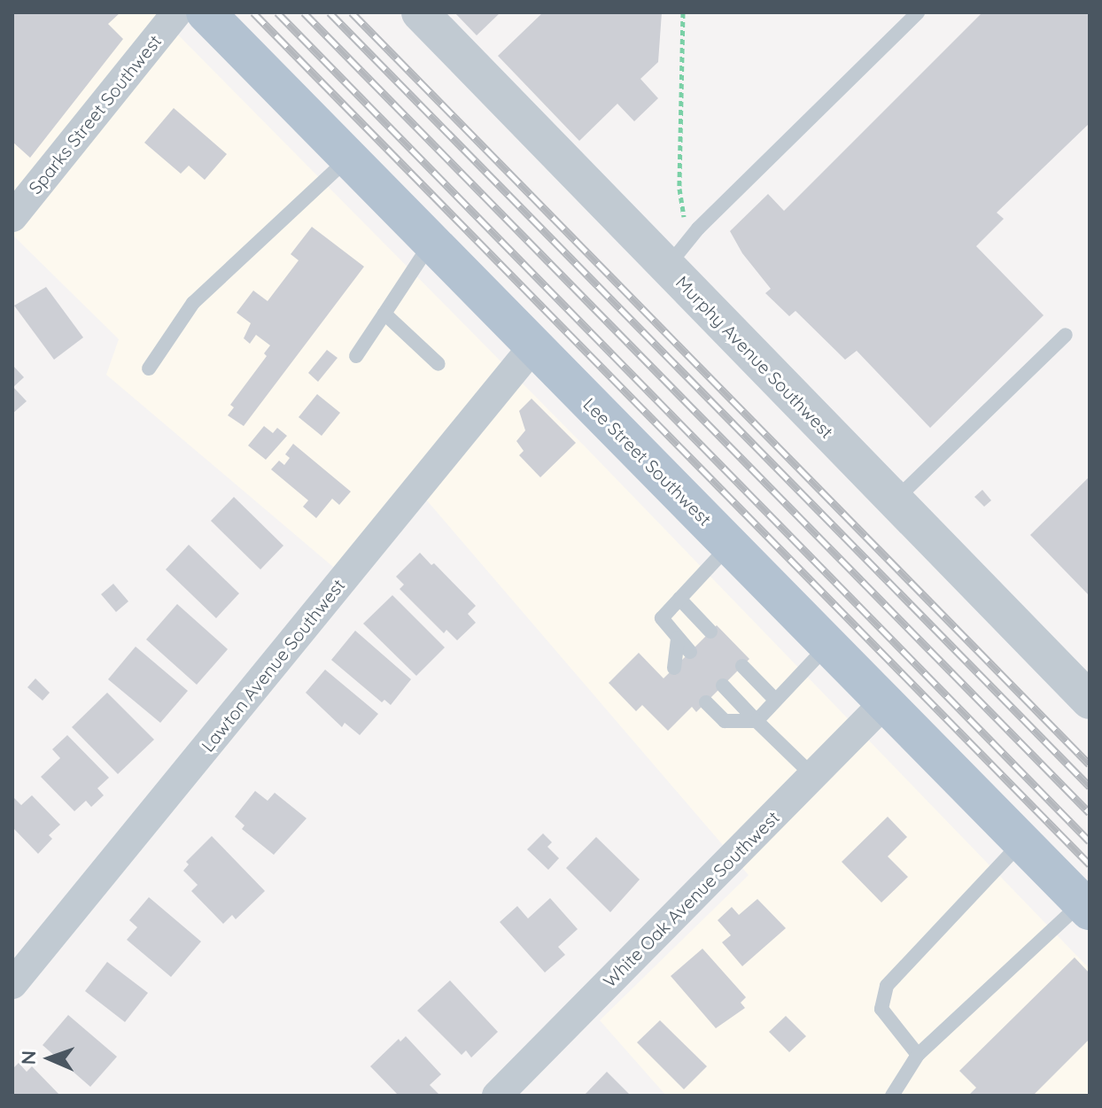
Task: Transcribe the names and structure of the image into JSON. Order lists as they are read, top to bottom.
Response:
{
  "streets": {
    "main road": ["Lee Street Southwest"],
    "street": [
      "Sparks Street Southwest",
      "Murphy Avenue Southwest",
      "Lawton Avenue Southwest",
      "White Oak Avenue Southwest"
    ]
  },
  "crossings": [
    ["Lee Street Southwest", "Lawton Avenue Southwest"],
    ["Lee Street Southwest", "White Oak Avenue Southwest"]
  ],
  "north": "left"
}
